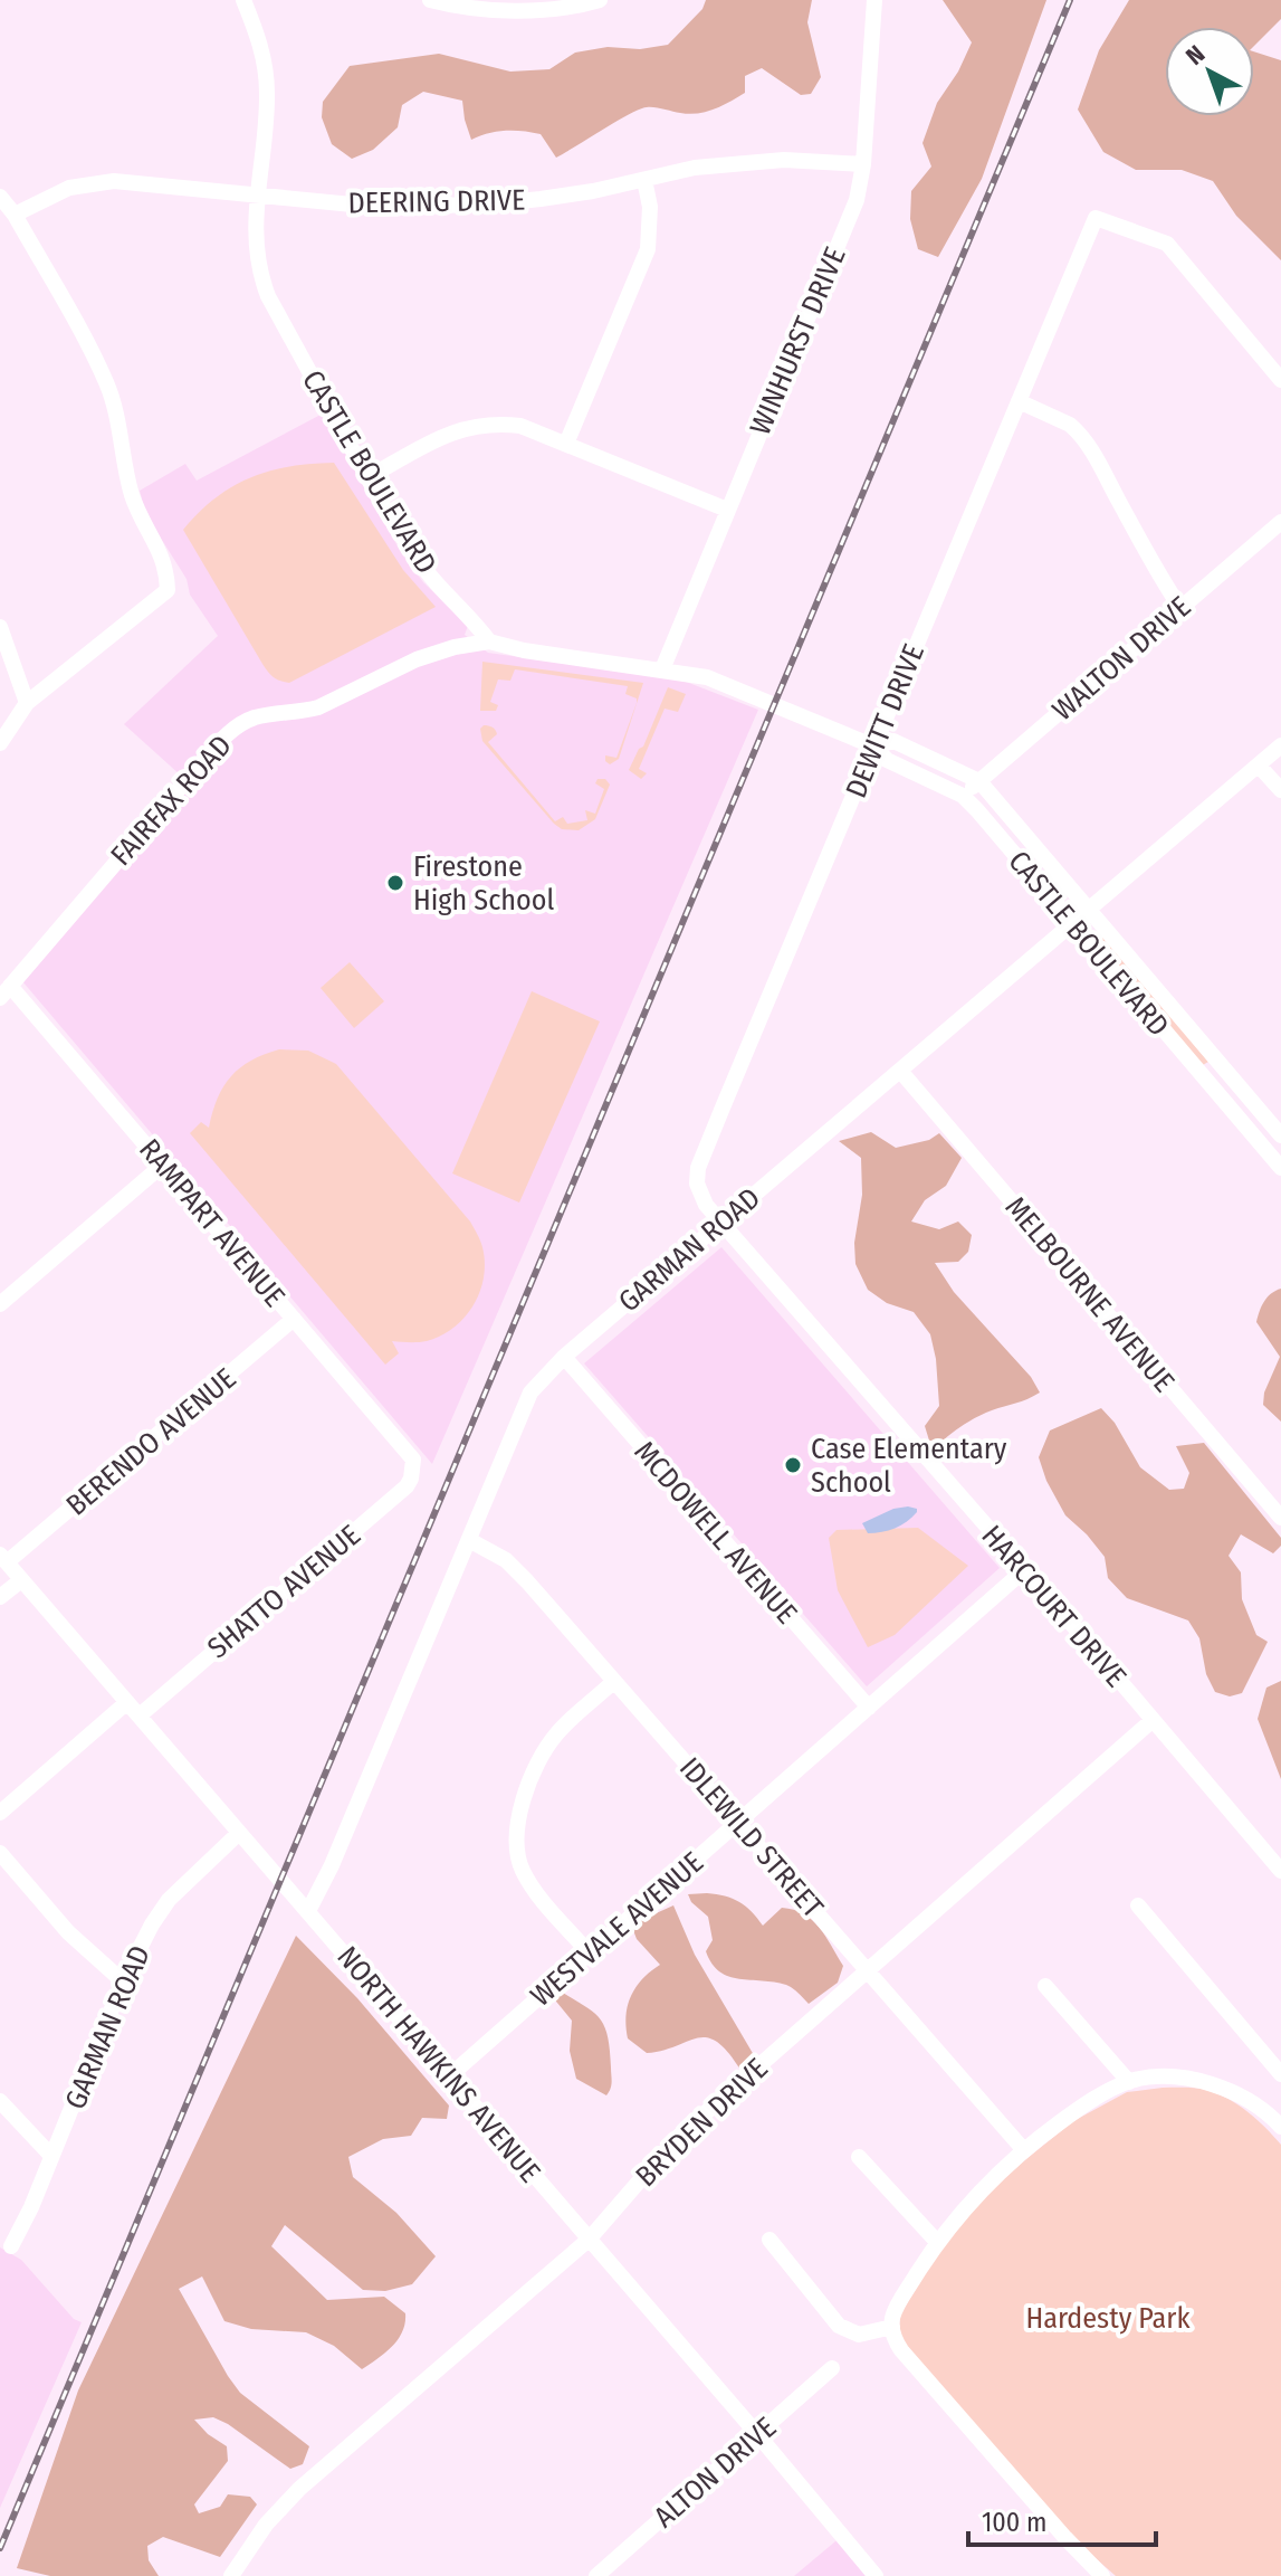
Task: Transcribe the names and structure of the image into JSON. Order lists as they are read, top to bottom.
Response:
{
  "streets": {
    "street": [
      "DEERING DRIVE",
      "WINHURST DRIVE",
      "CASTLE BOULEVARD",
      "WALTON DRIVE",
      "DEWITT DRIVE",
      "FAIRFAX ROAD",
      "RAMPART AVENUE",
      "GARMAN ROAD",
      "MELBOURNE AVENUE",
      "BERENDO AVENUE",
      "MCDOWELL AVENUE",
      "SHATTO AVENUE",
      "HARCOURT DRIVE",
      "IDLEWILD STREET",
      "WESTVALE AVENUE",
      "NORTH HAWKINS AVENUE",
      "BRYDEN DRIVE",
      "ALTON DRIVE"
    ]
  },
  "crossings": [
    ["DEERING DRIVE", "WINHURST DRIVE"],
    ["DEERING DRIVE", "CASTLE BOULEVARD"],
    ["WINHURST DRIVE", "CASTLE BOULEVARD"],
    ["CASTLE BOULEVARD", "WALTON DRIVE"],
    ["CASTLE BOULEVARD", "DEWITT DRIVE"],
    ["CASTLE BOULEVARD", "FAIRFAX ROAD"],
    ["CASTLE BOULEVARD", "GARMAN ROAD"],
    ["DEWITT DRIVE", "GARMAN ROAD"],
    ["DEWITT DRIVE", "HARCOURT DRIVE"],
    ["FAIRFAX ROAD", "RAMPART AVENUE"],
    ["RAMPART AVENUE", "BERENDO AVENUE"],
    ["RAMPART AVENUE", "SHATTO AVENUE"],
    ["GARMAN ROAD", "MELBOURNE AVENUE"],
    ["GARMAN ROAD", "MCDOWELL AVENUE"],
    ["GARMAN ROAD", "HARCOURT DRIVE"],
    ["GARMAN ROAD", "IDLEWILD STREET"],
    ["GARMAN ROAD", "NORTH HAWKINS AVENUE"],
    ["BERENDO AVENUE", "NORTH HAWKINS AVENUE"],
    ["MCDOWELL AVENUE", "WESTVALE AVENUE"],
    ["SHATTO AVENUE", "NORTH HAWKINS AVENUE"],
    ["HARCOURT DRIVE", "WESTVALE AVENUE"],
    ["HARCOURT DRIVE", "BRYDEN DRIVE"],
    ["IDLEWILD STREET", "WESTVALE AVENUE"],
    ["IDLEWILD STREET", "BRYDEN DRIVE"],
    ["WESTVALE AVENUE", "NORTH HAWKINS AVENUE"],
    ["NORTH HAWKINS AVENUE", "BRYDEN DRIVE"],
    ["NORTH HAWKINS AVENUE", "ALTON DRIVE"]
  ],
  "parks": ["Hardesty Park"],
  "places": ["Firestone High School", "Case Elementary School"],
  "scale_bar": "100 m",
  "north": "top left"
}
